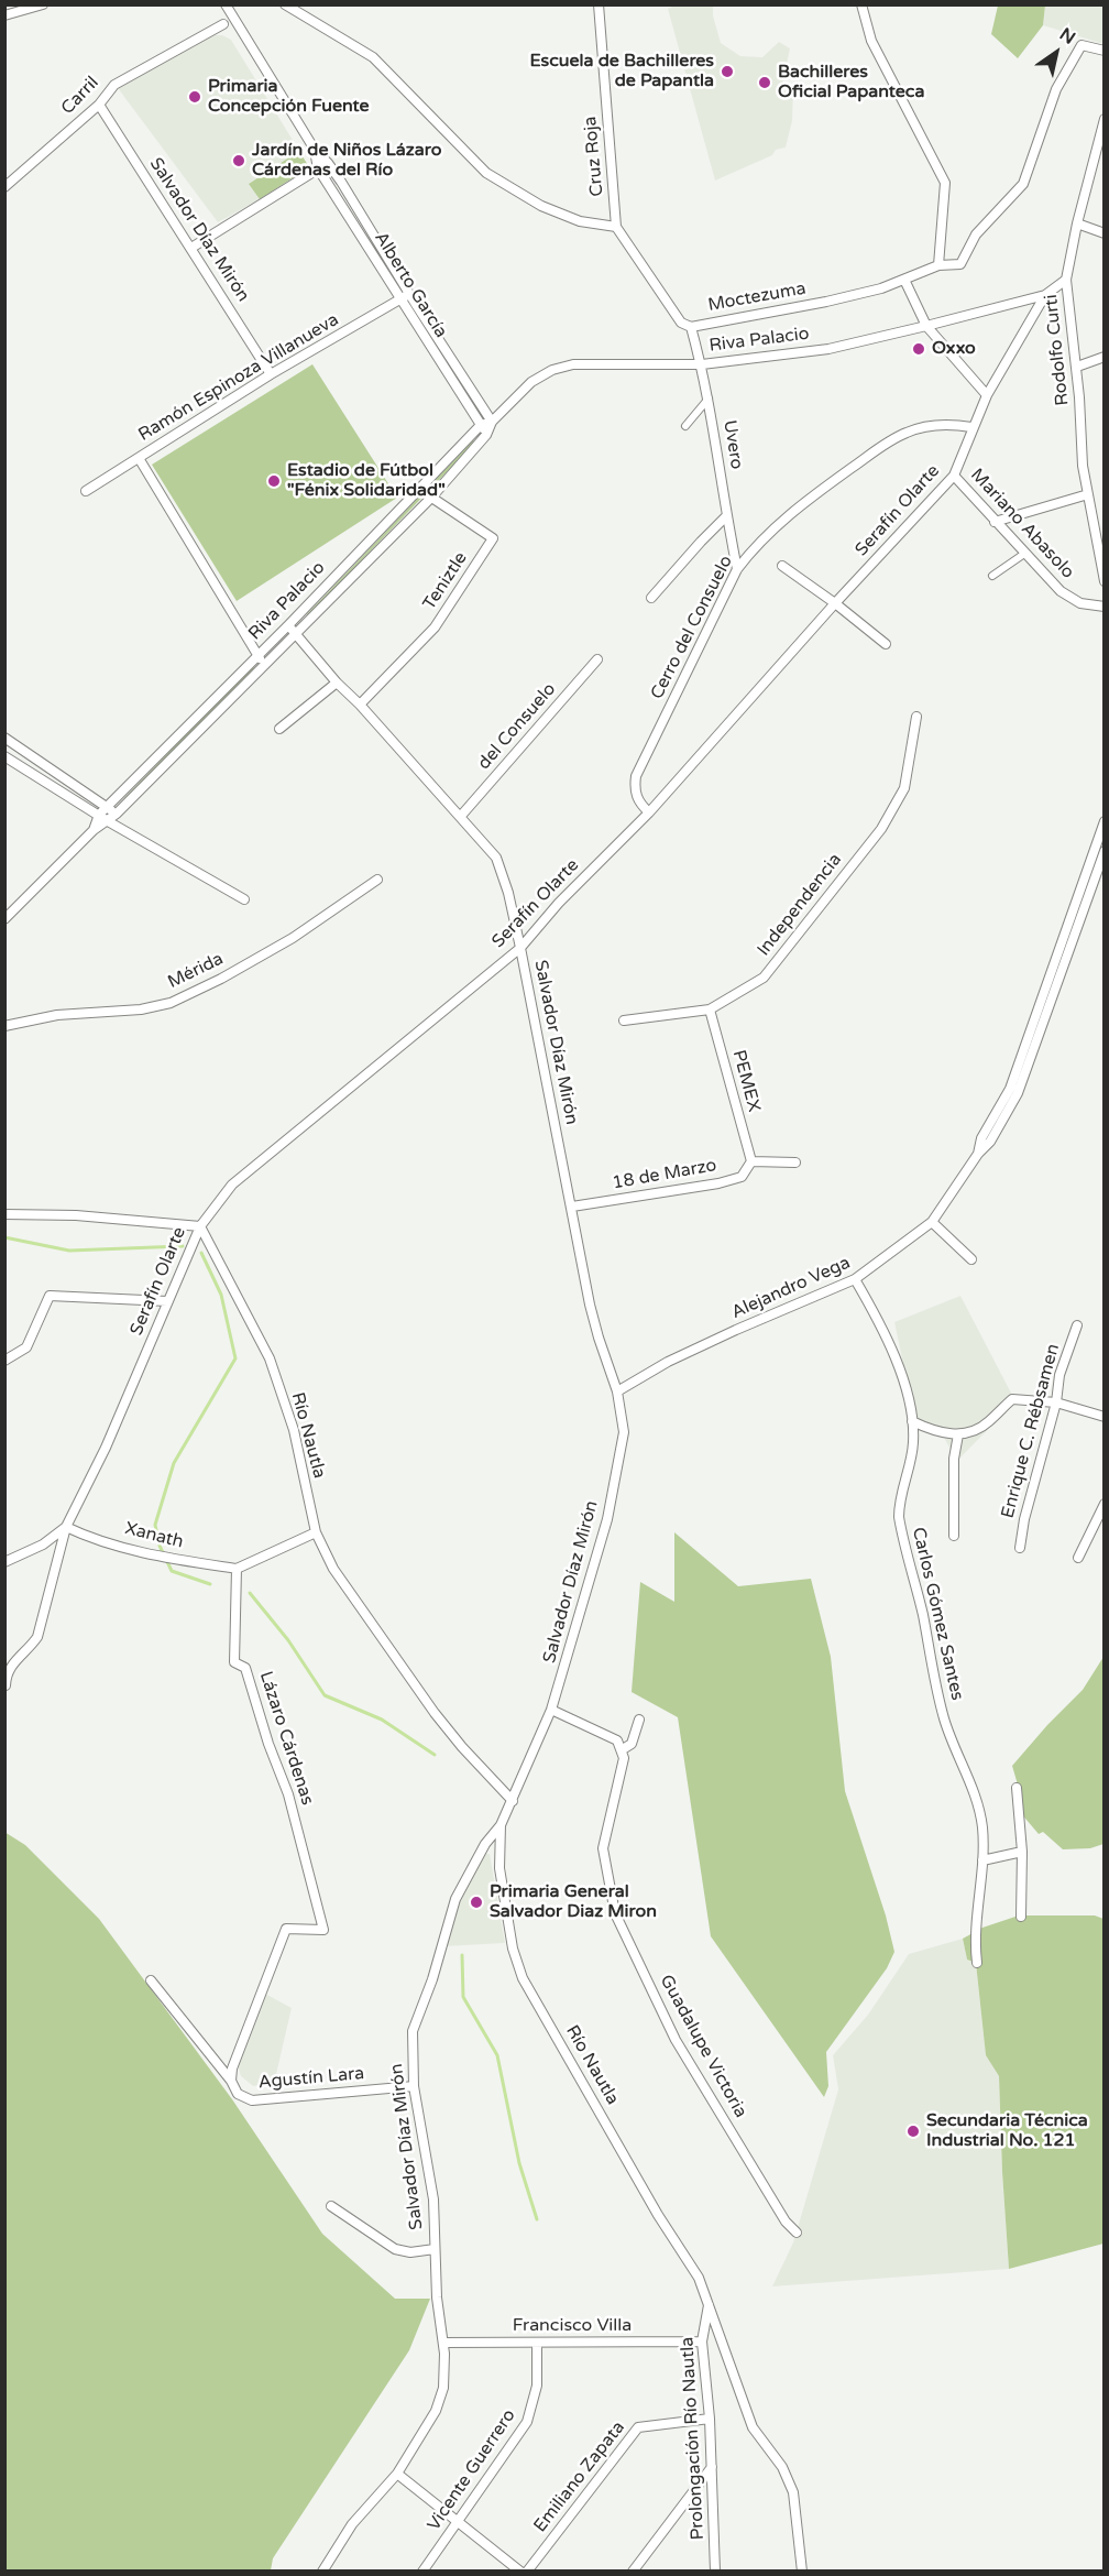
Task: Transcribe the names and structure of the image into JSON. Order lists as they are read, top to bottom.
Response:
{
  "streets": {
    "street": [
      "Carril",
      "Cruz Roja",
      "Salvador Díaz Mirón",
      "Alberto García",
      "Moctezuma",
      "Riva Palacio",
      "Rodolfo Curti",
      "Ramón Espinoza Villanueva",
      "Uvero",
      "Serafín Olarte",
      "Mariano Abasolo",
      "Teniztle",
      "Cerro del Consuelo",
      "del Consuelo",
      "Independencia",
      "Mérida",
      "PEMEX",
      "18 de Marzo",
      "Alejandro Vega",
      "Enrique C. Rébsamen",
      "Río Nautla",
      "Xanath",
      "Carlos Gómez Santes",
      "Lázaro Cárdenas",
      "Guadalupe Victoria",
      "Agustín Lara",
      "Francisco Villa",
      "Prolongación Río Nautla",
      "Vicente Guerrero",
      "Emiliano Zapata"
    ]
  },
  "crossings": [
    ["Carril", "Salvador Díaz Mirón"],
    ["Cruz Roja", "Moctezuma"],
    ["Salvador Díaz Mirón", "Riva Palacio"],
    ["Salvador Díaz Mirón", "Ramón Espinoza Villanueva"],
    ["Salvador Díaz Mirón", "Serafín Olarte"],
    ["Salvador Díaz Mirón", "Teniztle"],
    ["Salvador Díaz Mirón", "del Consuelo"],
    ["Salvador Díaz Mirón", "18 de Marzo"],
    ["Salvador Díaz Mirón", "Alejandro Vega"],
    ["Salvador Díaz Mirón", "Río Nautla"],
    ["Salvador Díaz Mirón", "Agustín Lara"],
    ["Salvador Díaz Mirón", "Francisco Villa"],
    ["Alberto García", "Riva Palacio"],
    ["Alberto García", "Ramón Espinoza Villanueva"],
    ["Moctezuma", "Uvero"],
    ["Riva Palacio", "Uvero"],
    ["Riva Palacio", "Serafín Olarte"],
    ["Riva Palacio", "Teniztle"],
    ["Rodolfo Curti", "Serafín Olarte"],
    ["Uvero", "Cerro del Consuelo"],
    ["Serafín Olarte", "Mariano Abasolo"],
    ["Serafín Olarte", "Cerro del Consuelo"],
    ["Serafín Olarte", "Río Nautla"],
    ["Serafín Olarte", "Xanath"],
    ["Independencia", "PEMEX"],
    ["PEMEX", "18 de Marzo"],
    ["Alejandro Vega", "Carlos Gómez Santes"],
    ["Río Nautla", "Prolongación Río Nautla"],
    ["Xanath", "Lázaro Cárdenas"],
    ["Lázaro Cárdenas", "Agustín Lara"],
    ["Francisco Villa", "Prolongación Río Nautla"],
    ["Francisco Villa", "Vicente Guerrero"],
    ["Prolongación Río Nautla", "Emiliano Zapata"]
  ],
  "places": [
    "Escuela de Bachilleres de Papantla",
    "Bachilleres Oficial Papanteca",
    "Primaria Concepción Fuente",
    "Jardín de Niños Lázaro Cárdenas del Río",
    "Oxxo",
    "Estadio de Fútbol \"Fénix Solidaridad\"",
    "Primaria General Salvador Diaz Miron",
    "Secundaria Técnica Industrial No. 121"
  ],
  "north": "top right"
}
